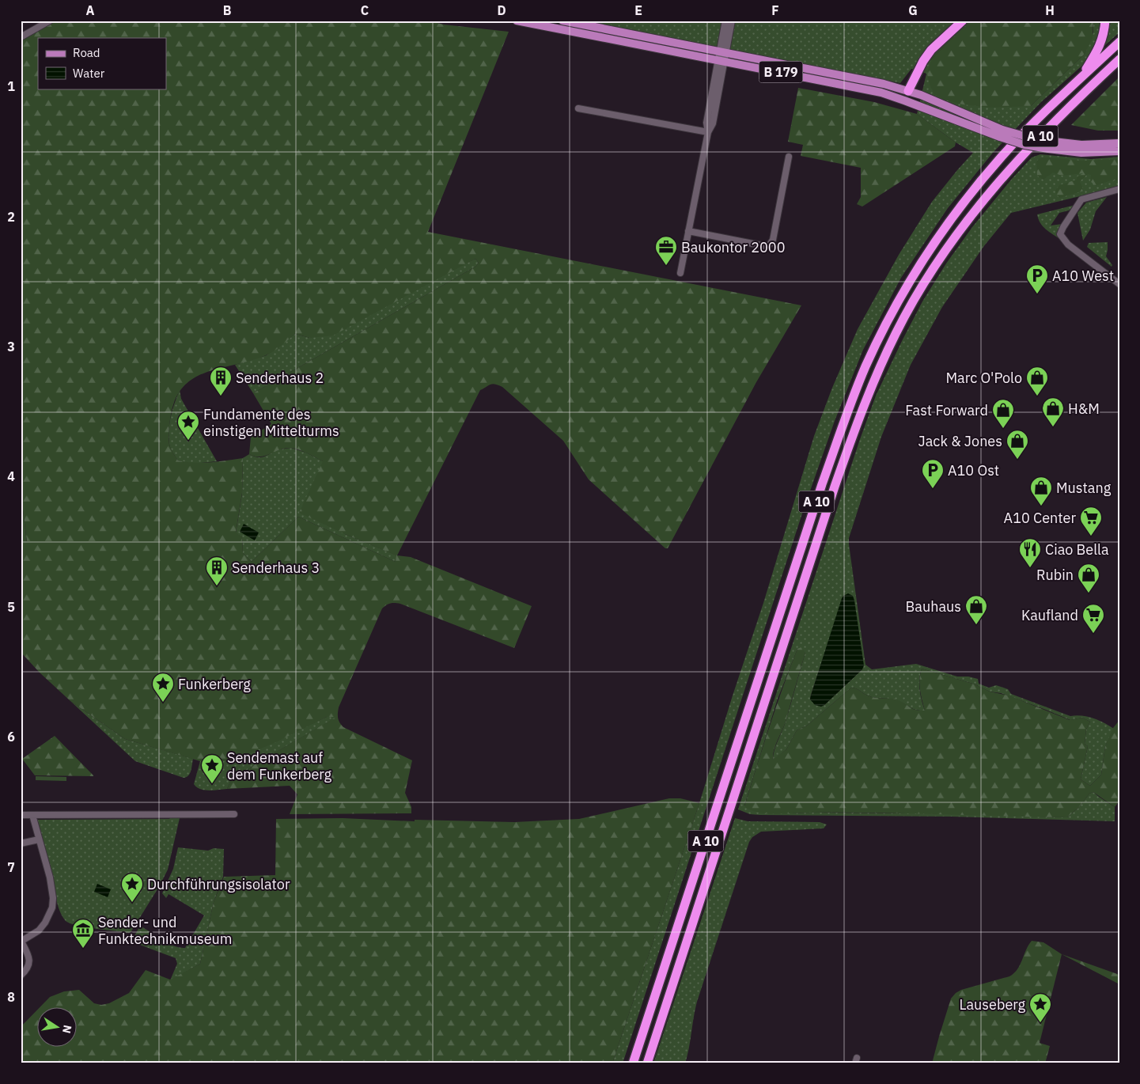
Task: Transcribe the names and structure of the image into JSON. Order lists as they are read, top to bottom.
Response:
{
  "streets": {
    "highway": ["A 10"],
    "main road": ["B 179"]
  },
  "places": {
    "office": ["Baukontor 2000"],
    "parking": ["A10 West", "A10 Ost"],
    "building": ["Senderhaus 2", "Senderhaus 3"],
    "shop": [
      "Marc O'Polo",
      "H&M",
      "Fast Forward",
      "Jack & Jones",
      "Mustang",
      "Rubin",
      "Bauhaus"
    ],
    "place": [
      "Fundamente des einstigen Mittelturms",
      "Funkerberg",
      "Sendemast auf dem Funkerberg",
      "Durchführungsisolator",
      "Lauseberg"
    ],
    "supermarket": ["A10 Center", "Kaufland"],
    "restaurant": ["Ciao Bella"],
    "museum": ["Sender- und Funktechnikmuseum"]
  },
  "legend": ["Road", "Water"],
  "north": "right",
  "grid": {
    "columns": [
      "A",
      "B",
      "C",
      "D",
      "E",
      "F",
      "G",
      "H"
    ],
    "rows": [
      "1",
      "2",
      "3",
      "4",
      "5",
      "6",
      "7",
      "8"
    ]
  }
}
